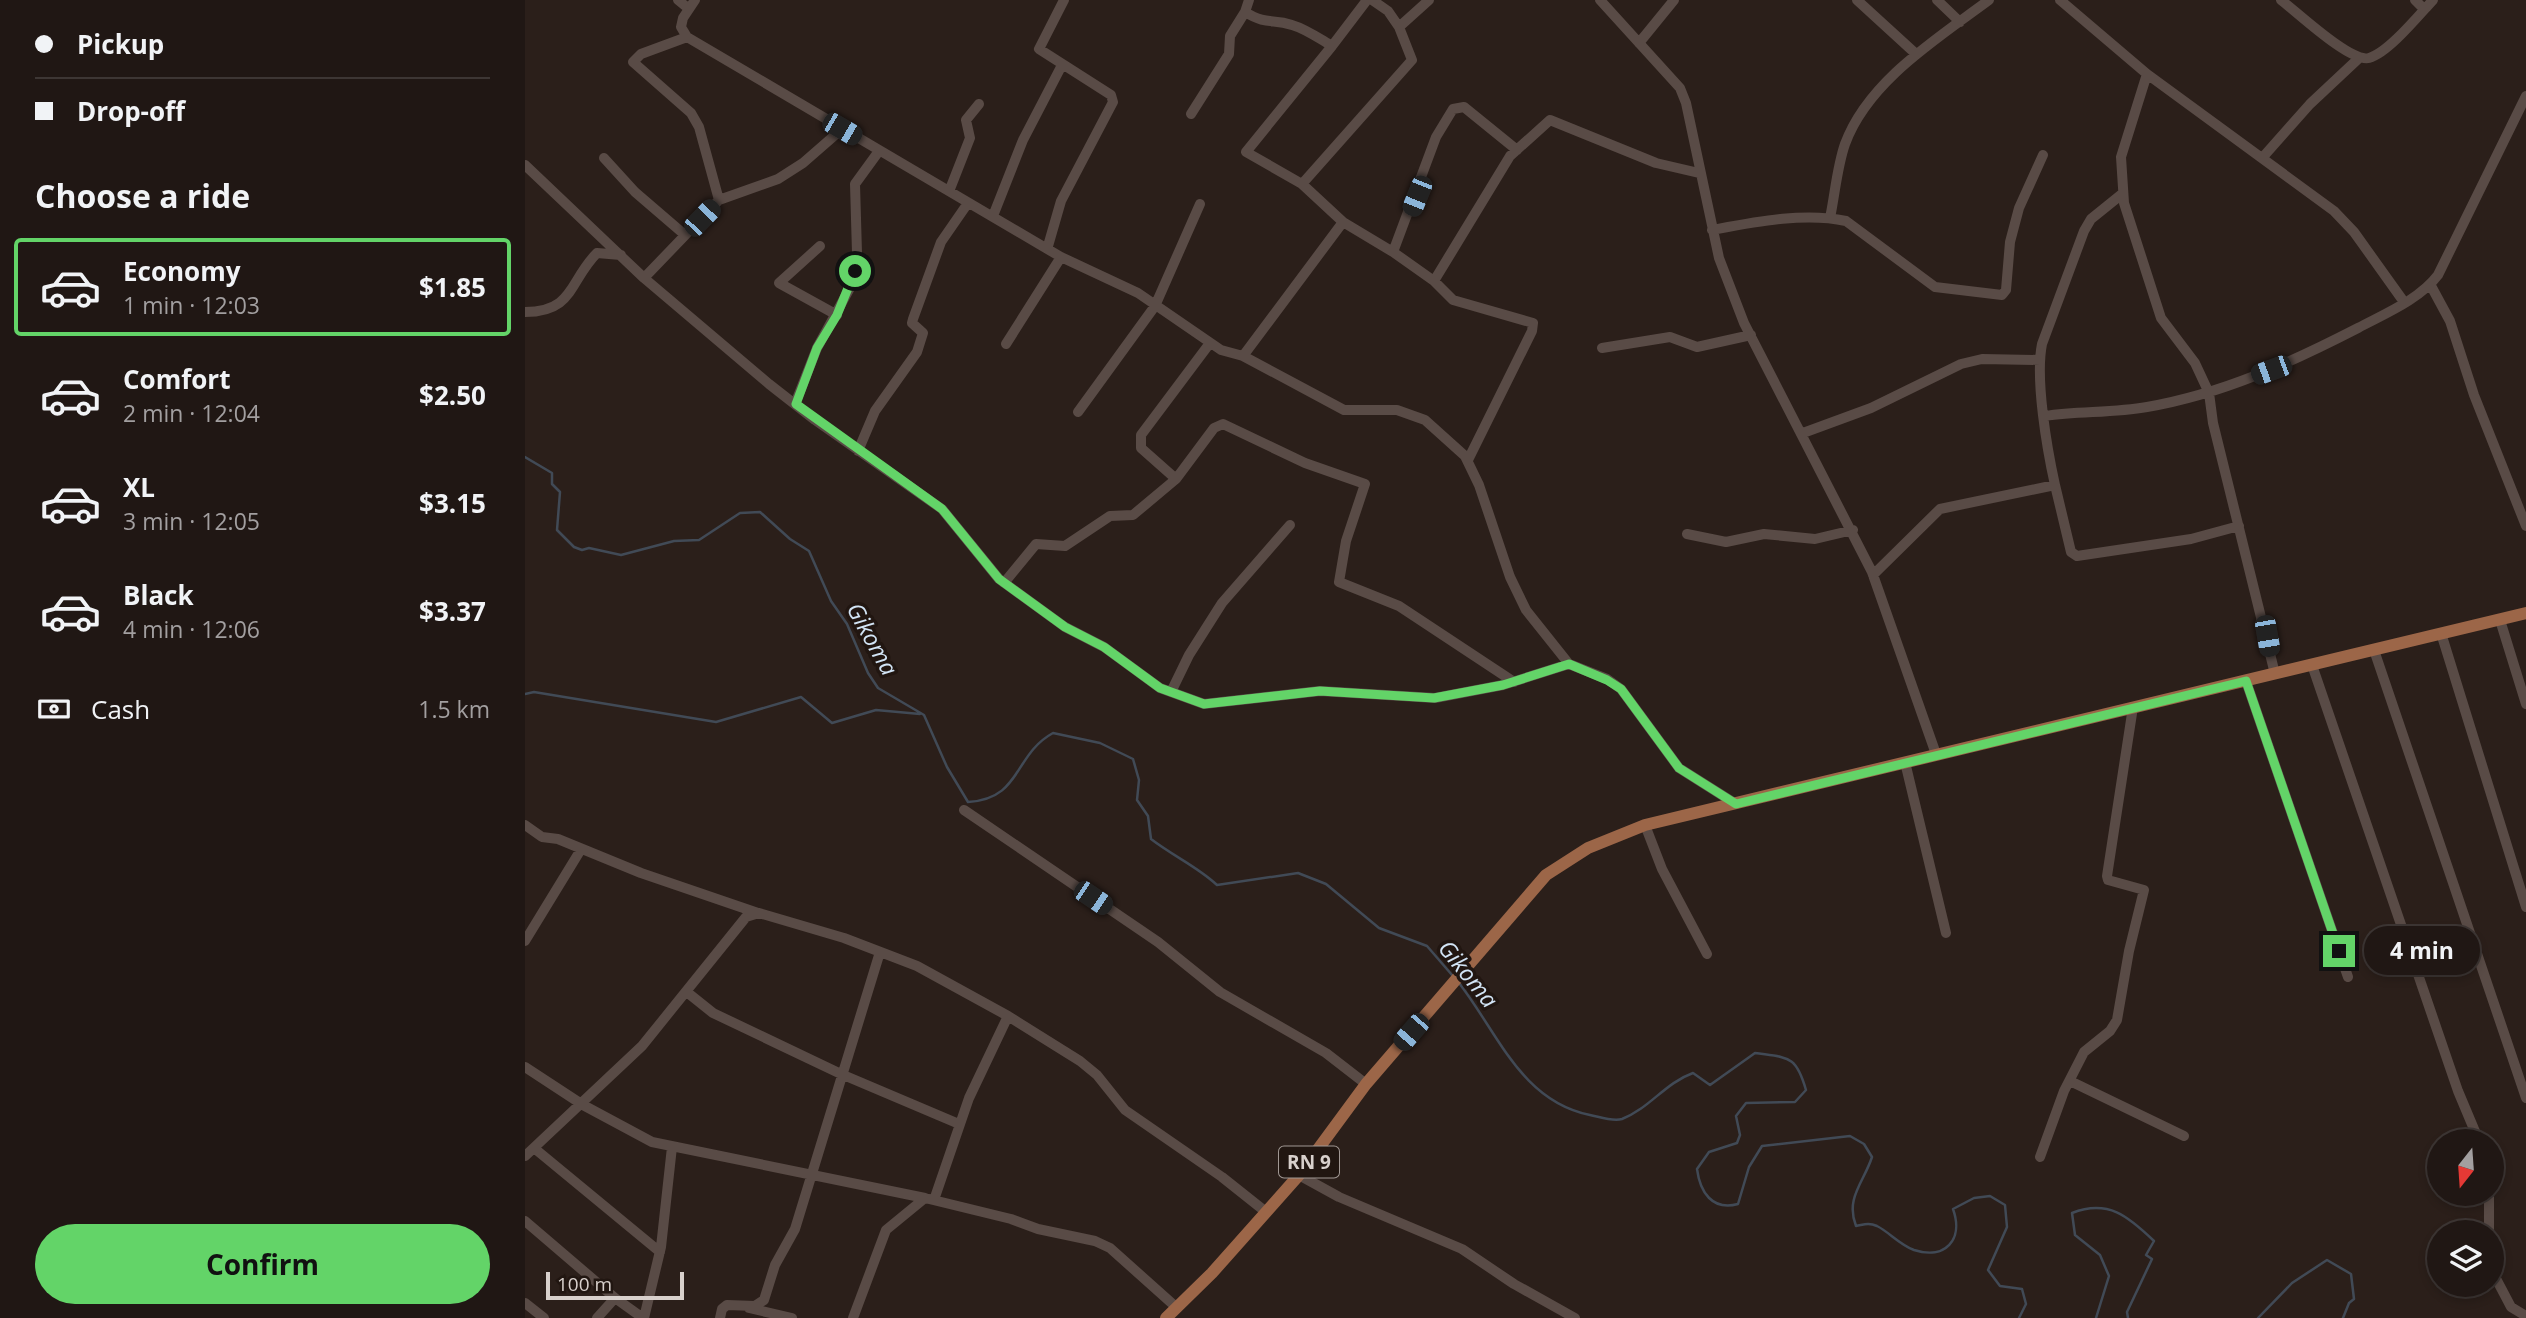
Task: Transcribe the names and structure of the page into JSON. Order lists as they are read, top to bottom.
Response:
{
  "streets": {
    "main road": ["RN 9"]
  },
  "water": ["Gikoma"],
  "scale_bar": "100 m",
  "north": "bottom",
  "page": {
    "banner": ["Pickup", "Drop-off"],
    "heading": "Choose a ride",
    "list": [
      {
        "name": "Economy",
        "note": "1 min · 12:03",
        "value": "$1.85"
      },
      {
        "name": "Comfort",
        "note": "2 min · 12:04",
        "value": "$2.50"
      },
      {
        "name": "XL",
        "note": "3 min · 12:05",
        "value": "$3.15"
      },
      {
        "name": "Black",
        "note": "4 min · 12:06",
        "value": "$3.37"
      }
    ],
    "pay": ["Cash", "1.5 km"],
    "bubble": "4 min",
    "buttons": "Confirm",
    "scale": "100 m"
  }
}
